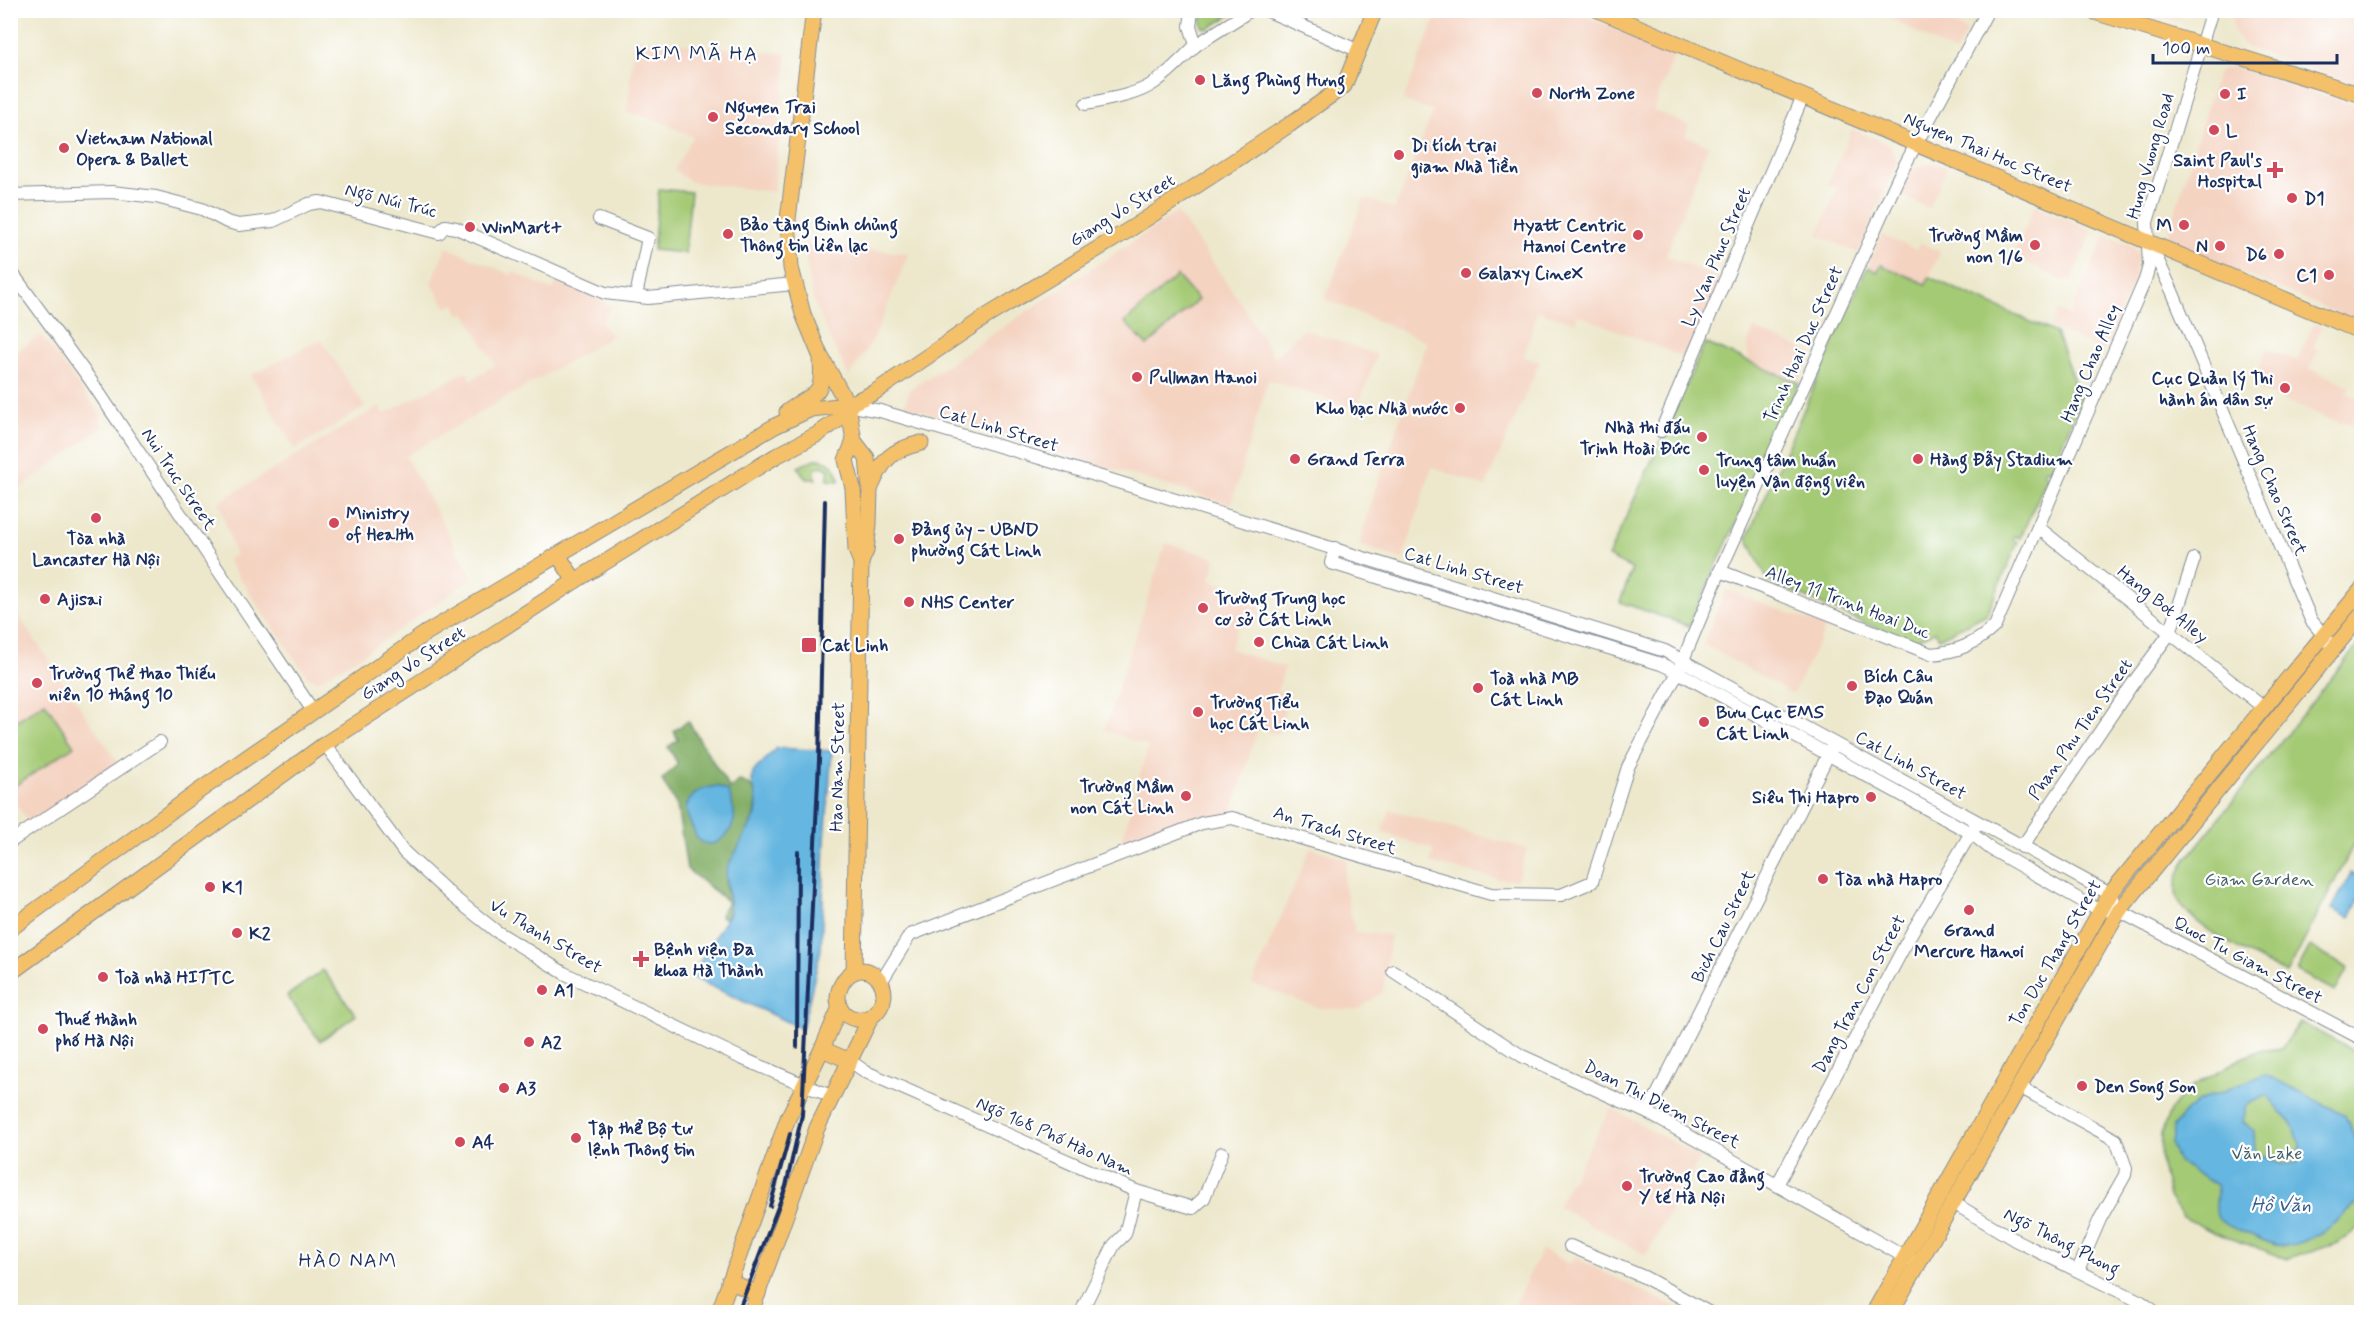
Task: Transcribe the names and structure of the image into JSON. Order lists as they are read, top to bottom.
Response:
{
  "streets": {
    "main road": [
      "Nguyen Thai Hoc Street",
      "Giang Vo Street",
      "Hao Nam Street",
      "Ton Duc Thang Street"
    ],
    "street": [
      "Hung Vuong Road",
      "Ngõ Núi Trúc",
      "Ly Van Phuc Street",
      "Trinh Hoai Duc Street",
      "Hang Chao Alley",
      "Cat Linh Street",
      "Nui Truc Street",
      "Hang Chao Street",
      "Alley 11 Trinh Hoai Duc",
      "Hang Bot Alley",
      "Phan Phu Tien Street",
      "An Trach Street",
      "Bich Cau Street",
      "Vu Thanh Street",
      "Quoc Tu Giam Street",
      "Dang Tran Con Street",
      "Doan Thi Diem Street",
      "Ngõ 168 Phố Hào Nam",
      "Ngõ Thông Phong"
    ]
  },
  "crossings": [
    ["Nguyen Thai Hoc Street", "Hung Vuong Road"],
    ["Nguyen Thai Hoc Street", "Ly Van Phuc Street"],
    ["Nguyen Thai Hoc Street", "Trinh Hoai Duc Street"],
    ["Nguyen Thai Hoc Street", "Hang Chao Alley"],
    ["Nguyen Thai Hoc Street", "Hang Chao Street"],
    ["Hung Vuong Road", "Hang Chao Alley"],
    ["Hung Vuong Road", "Hang Chao Street"],
    ["Giang Vo Street", "Cat Linh Street"],
    ["Giang Vo Street", "Nui Truc Street"],
    ["Giang Vo Street", "Hao Nam Street"],
    ["Giang Vo Street", "Vu Thanh Street"],
    ["Trinh Hoai Duc Street", "Cat Linh Street"],
    ["Trinh Hoai Duc Street", "Alley 11 Trinh Hoai Duc"],
    ["Trinh Hoai Duc Street", "An Trach Street"],
    ["Hang Chao Alley", "Hang Chao Street"],
    ["Hang Chao Alley", "Alley 11 Trinh Hoai Duc"],
    ["Hang Chao Alley", "Hang Bot Alley"],
    ["Cat Linh Street", "Phan Phu Tien Street"],
    ["Cat Linh Street", "Hao Nam Street"],
    ["Cat Linh Street", "An Trach Street"],
    ["Cat Linh Street", "Bich Cau Street"],
    ["Cat Linh Street", "Ton Duc Thang Street"],
    ["Cat Linh Street", "Quoc Tu Giam Street"],
    ["Cat Linh Street", "Dang Tran Con Street"],
    ["Hang Chao Street", "Ton Duc Thang Street"],
    ["Alley 11 Trinh Hoai Duc", "Hang Bot Alley"],
    ["Hang Bot Alley", "Phan Phu Tien Street"],
    ["Hang Bot Alley", "Ton Duc Thang Street"],
    ["Hao Nam Street", "An Trach Street"],
    ["Bich Cau Street", "Doan Thi Diem Street"],
    ["Ton Duc Thang Street", "Quoc Tu Giam Street"],
    ["Ton Duc Thang Street", "Doan Thi Diem Street"],
    ["Ton Duc Thang Street", "Ngõ Thông Phong"],
    ["Dang Tran Con Street", "Doan Thi Diem Street"]
  ],
  "districts": ["KIM MÃ HẠ", "HÀO NAM"],
  "water": ["Hồ Văn"],
  "parks": ["Giam Garden", "Văn Lake"],
  "places": {
    "other": [
      "Lăng Phùng Hưng",
      "North Zone",
      "I",
      "Nguyen Trai Secondary School",
      "L",
      "Vietnam National Opera & Ballet",
      "Di tích trại giam Nhà Tiền",
      "D1",
      "M",
      "WinMart+",
      "Bảo tàng Binh chủng Thông tin liên lạc",
      "Hyatt Centric Hanoi Centre",
      "Trường Mầm non 1/6",
      "N",
      "D6",
      "Galaxy CineX",
      "C1",
      "Pullman Hanoi",
      "Cục Quản lý Thi hành án dân sự",
      "Kho bạc Nhà nước",
      "Nhà thi đấu Trịnh Hoài Đức",
      "Grand Terra",
      "Hàng Ðẫy Stadium",
      "Trung tâm huấn luyện Vận động viên",
      "Tòa nhà Lancaster Hà Nội",
      "Ministry of Health",
      "Đảng ủy - UBND phường Cát Linh",
      "Ajisai",
      "NHS Center",
      "Trường Trung học cơ sở Cát Linh",
      "Chùa Cát Linh",
      "Trường Thể thao Thiếu niên 10 tháng 10",
      "Bích Câu Đạo Quán",
      "Toà nhà MB Cát Linh",
      "Trường Tiểu học Cát Linh",
      "Bưu Cục EMS Cát Linh",
      "Trường Mầm non Cát Linh",
      "Siêu Thị Hapro",
      "Tòa nhà Hapro",
      "K1",
      "Grand Mercure Hanoi",
      "K2",
      "Toà nhà HITTC",
      "A1",
      "Thuế thành phố Hà Nội",
      "A2",
      "Den Song Son",
      "A3",
      "Tập thể Bộ tư lệnh Thông tin",
      "A4",
      "Trường Cao đẳng Y tế Hà Nội"
    ],
    "health": ["Saint Paul's Hospital", "Bệnh viện Đa khoa Hà Thành"],
    "transit": ["Cat Linh"]
  },
  "scale_bar": "100 m"
}
